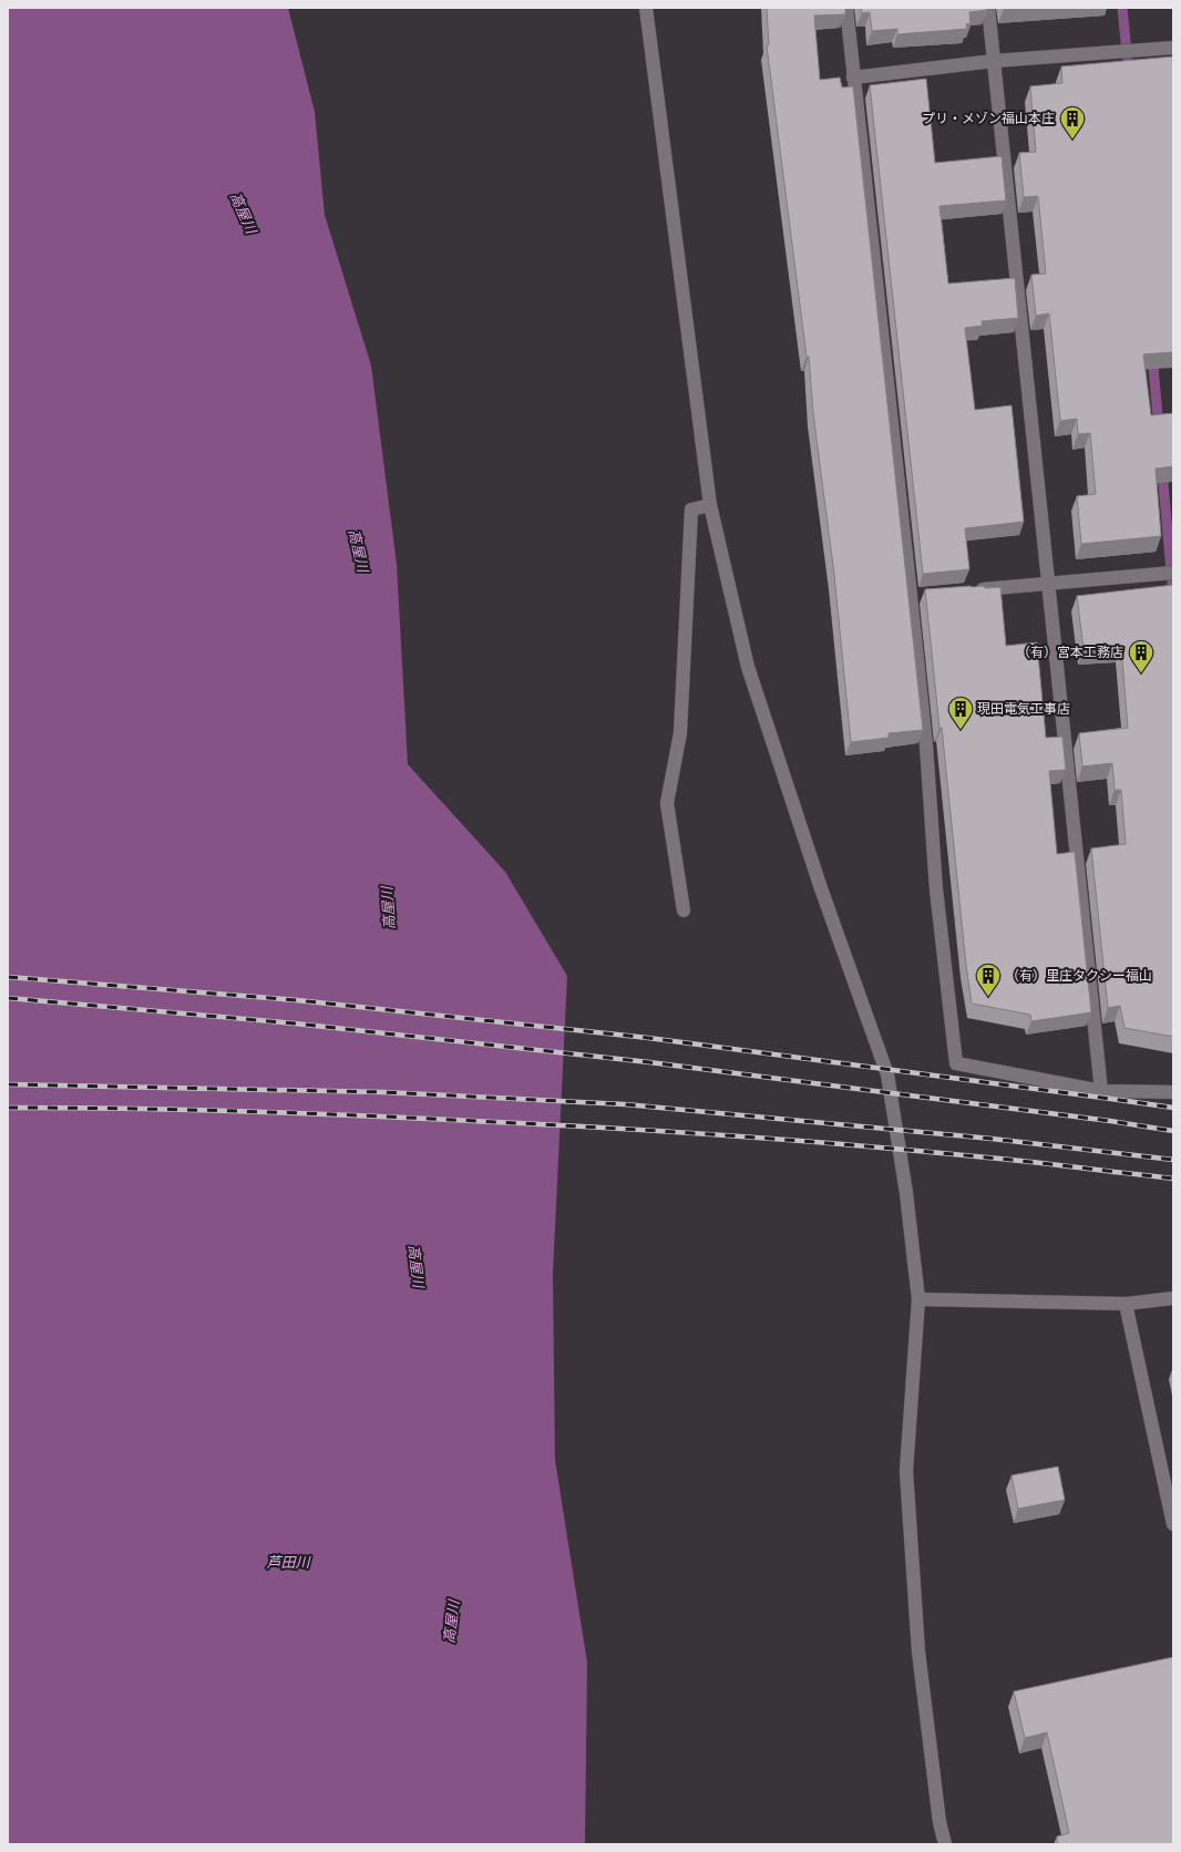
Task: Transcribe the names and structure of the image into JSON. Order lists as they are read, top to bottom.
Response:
{
  "water": ["高屋川", "芦田川"],
  "places": {
    "building": [
      "プリ・メゾン福山本庄",
      "（有）宮本工務店",
      "現田電気工事店",
      "（有）里庄タクシー福山"
    ]
  }
}
